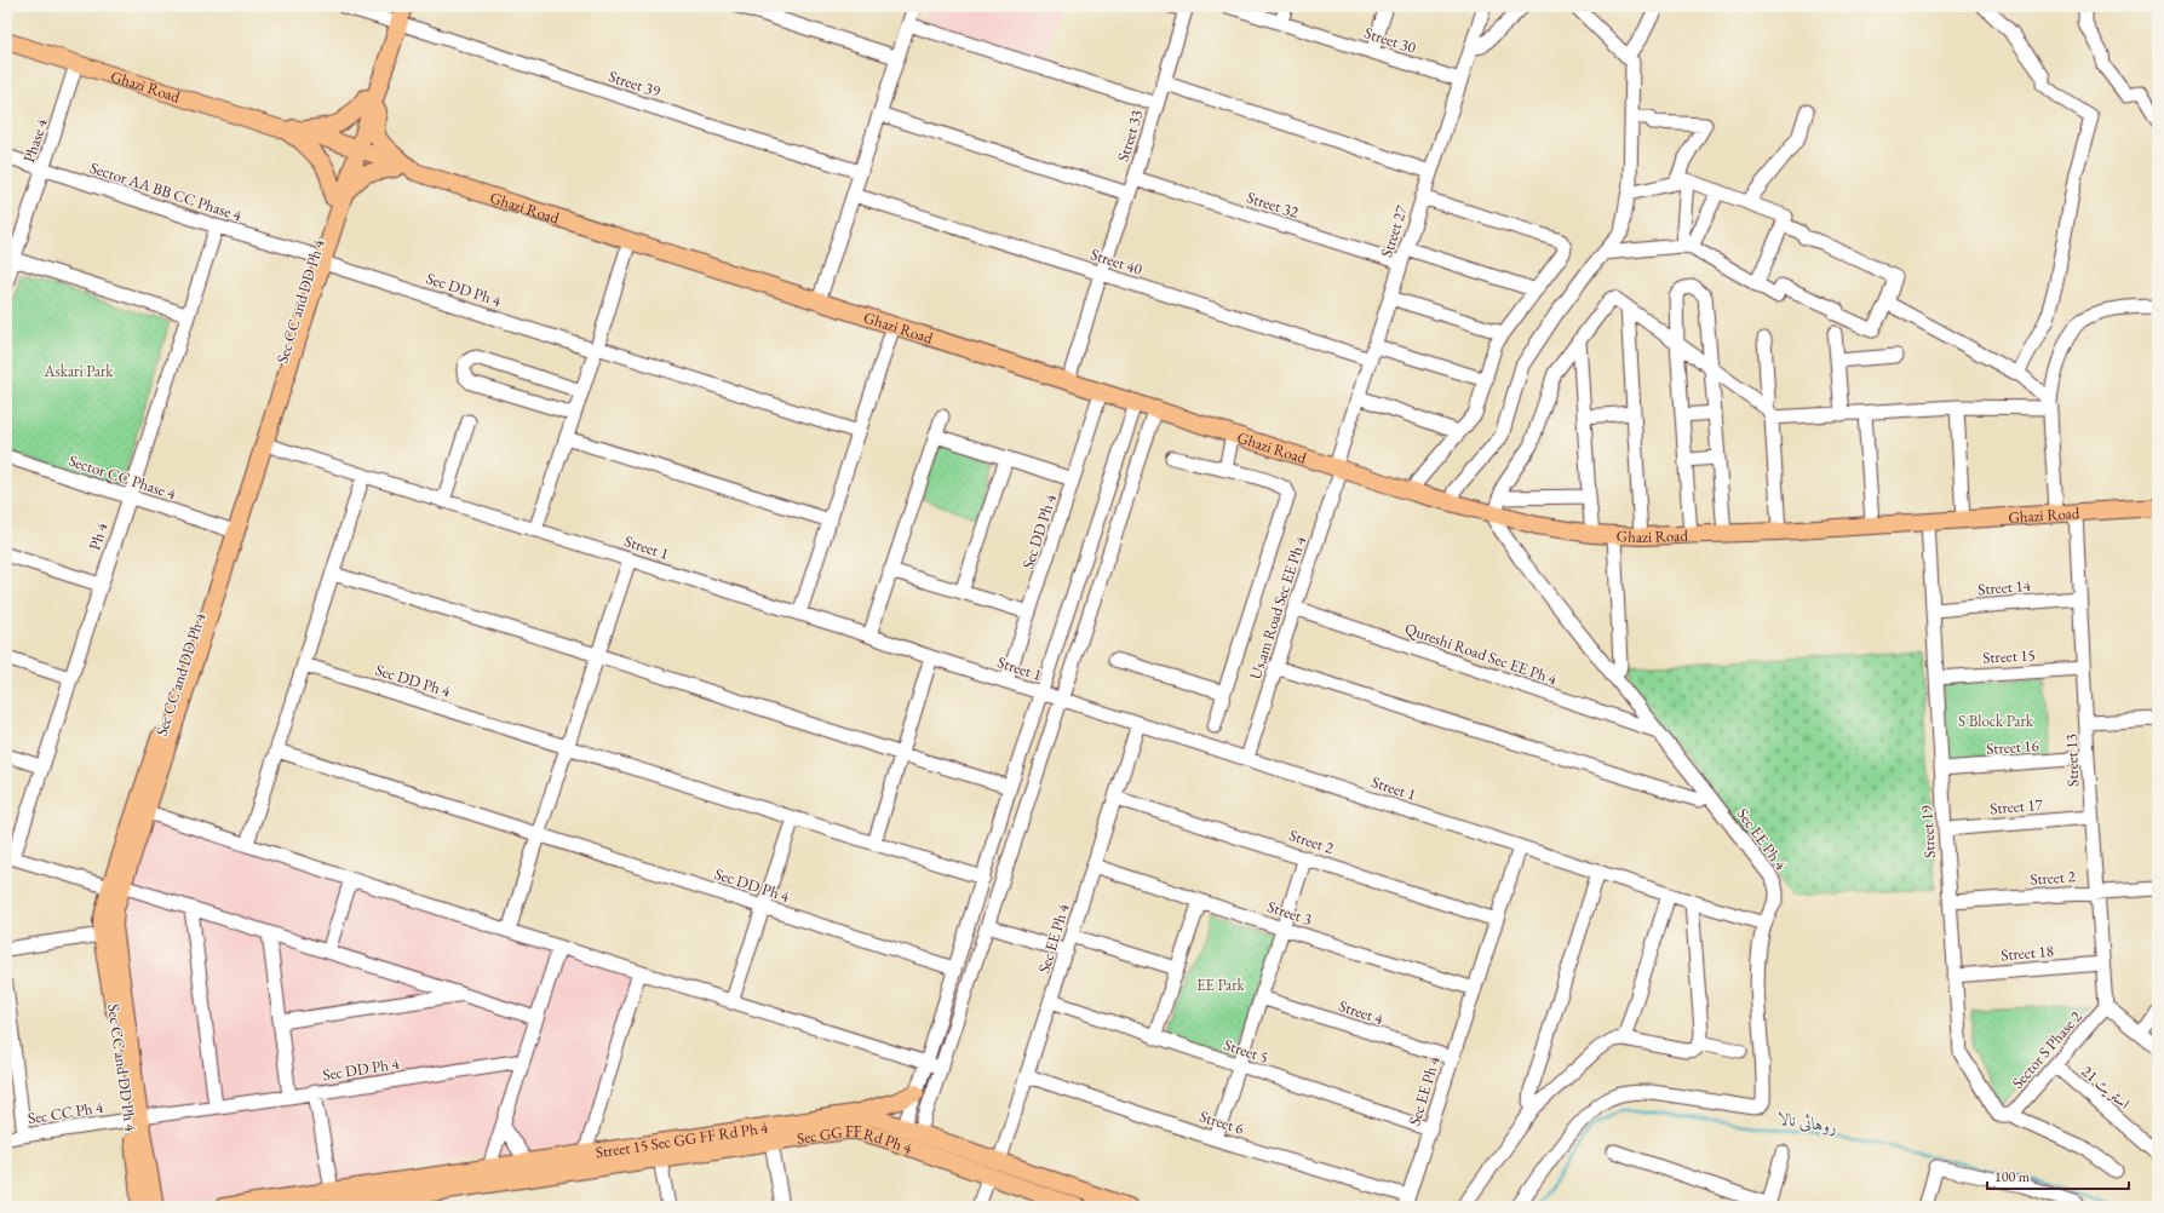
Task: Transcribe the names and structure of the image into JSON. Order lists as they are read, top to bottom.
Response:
{
  "streets": {
    "main road": [
      "Ghazi Road",
      "Sec CC and DD Ph 4",
      "Street 15 Sec GG FF Rd Ph 4",
      "Sec GG FF Rd Ph 4"
    ],
    "street": [
      "Street 30",
      "Street 39",
      "Street 33",
      "Phase 4",
      "Sector AA BB CC Phase 4",
      "Street 32",
      "Street 27",
      "Street 40",
      "Sec DD Ph 4",
      "Sector CC Phase 4",
      "Ph 4",
      "Street 1",
      "Street 14",
      "Us,am Road Sec EE Ph 4",
      "Qureshi Road Sec EE Ph 4",
      "Street 15",
      "Street 16",
      "Street 13",
      "Street 17",
      "Street 19",
      "Sec EE Ph 4",
      "Street 2",
      "Street 3",
      "Street 18",
      "Street 4",
      "Sector S Phase 2",
      "Street 5",
      "اسٹریٹ 21",
      "Sec CC Ph 4",
      "Street 6"
    ]
  },
  "crossings": [
    ["Street 30", "Street 27"],
    ["Street 39", "Sec CC and DD Ph 4"],
    ["Ghazi Road", "Street 33"],
    ["Ghazi Road", "Phase 4"],
    ["Ghazi Road", "Street 27"],
    ["Ghazi Road", "Sec DD Ph 4"],
    ["Ghazi Road", "Sec CC and DD Ph 4"],
    ["Ghazi Road", "Us,am Road Sec EE Ph 4"],
    ["Ghazi Road", "Street 13"],
    ["Ghazi Road", "Street 19"],
    ["Ghazi Road", "Sec EE Ph 4"],
    ["Street 33", "Street 32"],
    ["Street 33", "Street 40"],
    ["Phase 4", "Sector AA BB CC Phase 4"],
    ["Sector AA BB CC Phase 4", "Sec DD Ph 4"],
    ["Sector AA BB CC Phase 4", "Sec CC and DD Ph 4"],
    ["Sector AA BB CC Phase 4", "Ph 4"],
    ["Street 32", "Street 27"],
    ["Street 27", "Street 40"],
    ["Street 27", "Us,am Road Sec EE Ph 4"],
    ["Sec DD Ph 4", "Sec CC and DD Ph 4"],
    ["Sec DD Ph 4", "Street 1"],
    ["Sec DD Ph 4", "Sec CC Ph 4"],
    ["Sec CC and DD Ph 4", "Sector CC Phase 4"],
    ["Sec CC and DD Ph 4", "Street 1"],
    ["Sec CC and DD Ph 4", "Sec CC Ph 4"],
    ["Sector CC Phase 4", "Ph 4"],
    ["Street 1", "Us,am Road Sec EE Ph 4"],
    ["Street 1", "Sec EE Ph 4"],
    ["Street 14", "Street 13"],
    ["Street 14", "Street 19"],
    ["Us,am Road Sec EE Ph 4", "Qureshi Road Sec EE Ph 4"],
    ["Qureshi Road Sec EE Ph 4", "Sec EE Ph 4"],
    ["Street 15", "Street 13"],
    ["Street 15", "Street 19"],
    ["Street 16", "Street 13"],
    ["Street 16", "Street 19"],
    ["Street 13", "Street 17"],
    ["Street 13", "Street 2"],
    ["Street 13", "Street 18"],
    ["Street 13", "Sector S Phase 2"],
    ["Street 17", "Street 19"],
    ["Street 19", "Street 2"],
    ["Street 19", "Street 18"],
    ["Street 19", "Sector S Phase 2"],
    ["Sec EE Ph 4", "Street 2"],
    ["Sec EE Ph 4", "Street 3"],
    ["Sec EE Ph 4", "Street 4"],
    ["Sec EE Ph 4", "Street 5"],
    ["Sec EE Ph 4", "Street 6"],
    ["Sec EE Ph 4", "Street 15 Sec GG FF Rd Ph 4"],
    ["Sector S Phase 2", "اسٹریٹ 21"],
    ["Street 15 Sec GG FF Rd Ph 4", "Sec GG FF Rd Ph 4"]
  ],
  "water": ["روہائی نالا"],
  "parks": ["Askari Park", "S Block Park", "EE Park"],
  "scale_bar": "100 m"
}
